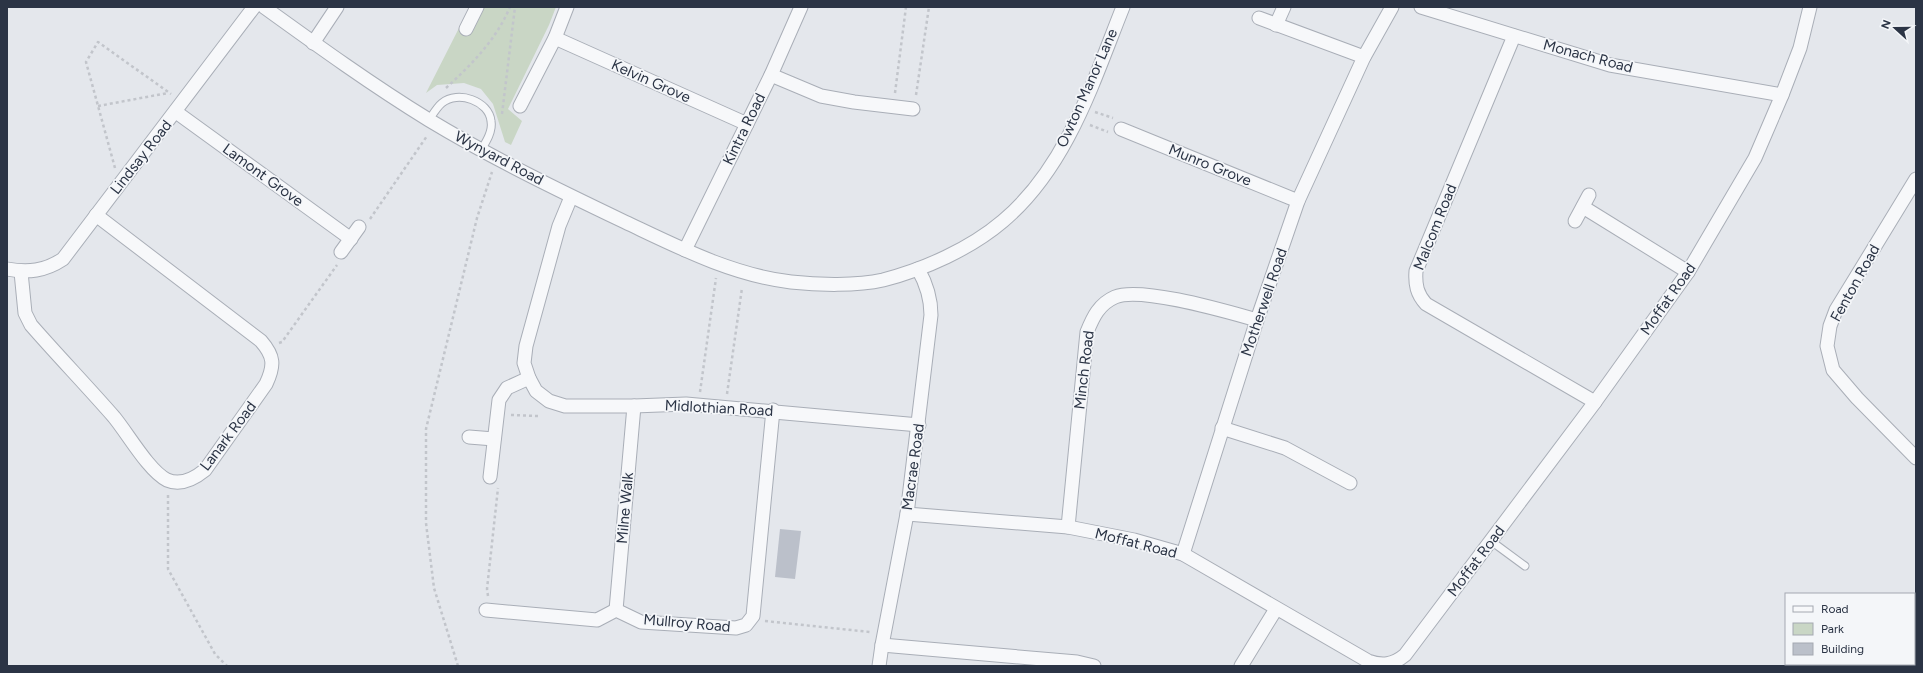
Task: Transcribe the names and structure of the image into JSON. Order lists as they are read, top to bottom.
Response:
{
  "streets": {
    "street": [
      "Monach Road",
      "Kelvin Grove",
      "Owton Manor Lane",
      "Kintra Road",
      "Lindsay Road",
      "Wynyard Road",
      "Munro Grove",
      "Lamont Grove",
      "Malcom Road",
      "Fenton Road",
      "Moffat Road",
      "Motherwell Road",
      "Minch Road",
      "Midlothian Road",
      "Lanark Road",
      "Macrae Road",
      "Milne Walk",
      "Mullroy Road"
    ]
  },
  "crossings": [
    ["Monach Road", "Malcom Road"],
    ["Monach Road", "Moffat Road"],
    ["Kelvin Grove", "Kintra Road"],
    ["Owton Manor Lane", "Wynyard Road"],
    ["Owton Manor Lane", "Macrae Road"],
    ["Kintra Road", "Wynyard Road"],
    ["Lindsay Road", "Lamont Grove"],
    ["Lindsay Road", "Lanark Road"],
    ["Wynyard Road", "Midlothian Road"],
    ["Munro Grove", "Motherwell Road"],
    ["Malcom Road", "Moffat Road"],
    ["Moffat Road", "Motherwell Road"],
    ["Moffat Road", "Minch Road"],
    ["Moffat Road", "Macrae Road"],
    ["Motherwell Road", "Minch Road"],
    ["Midlothian Road", "Macrae Road"],
    ["Midlothian Road", "Milne Walk"],
    ["Midlothian Road", "Mullroy Road"],
    ["Milne Walk", "Mullroy Road"]
  ],
  "legend": ["Road", "Park", "Building"],
  "north": "left"
}
